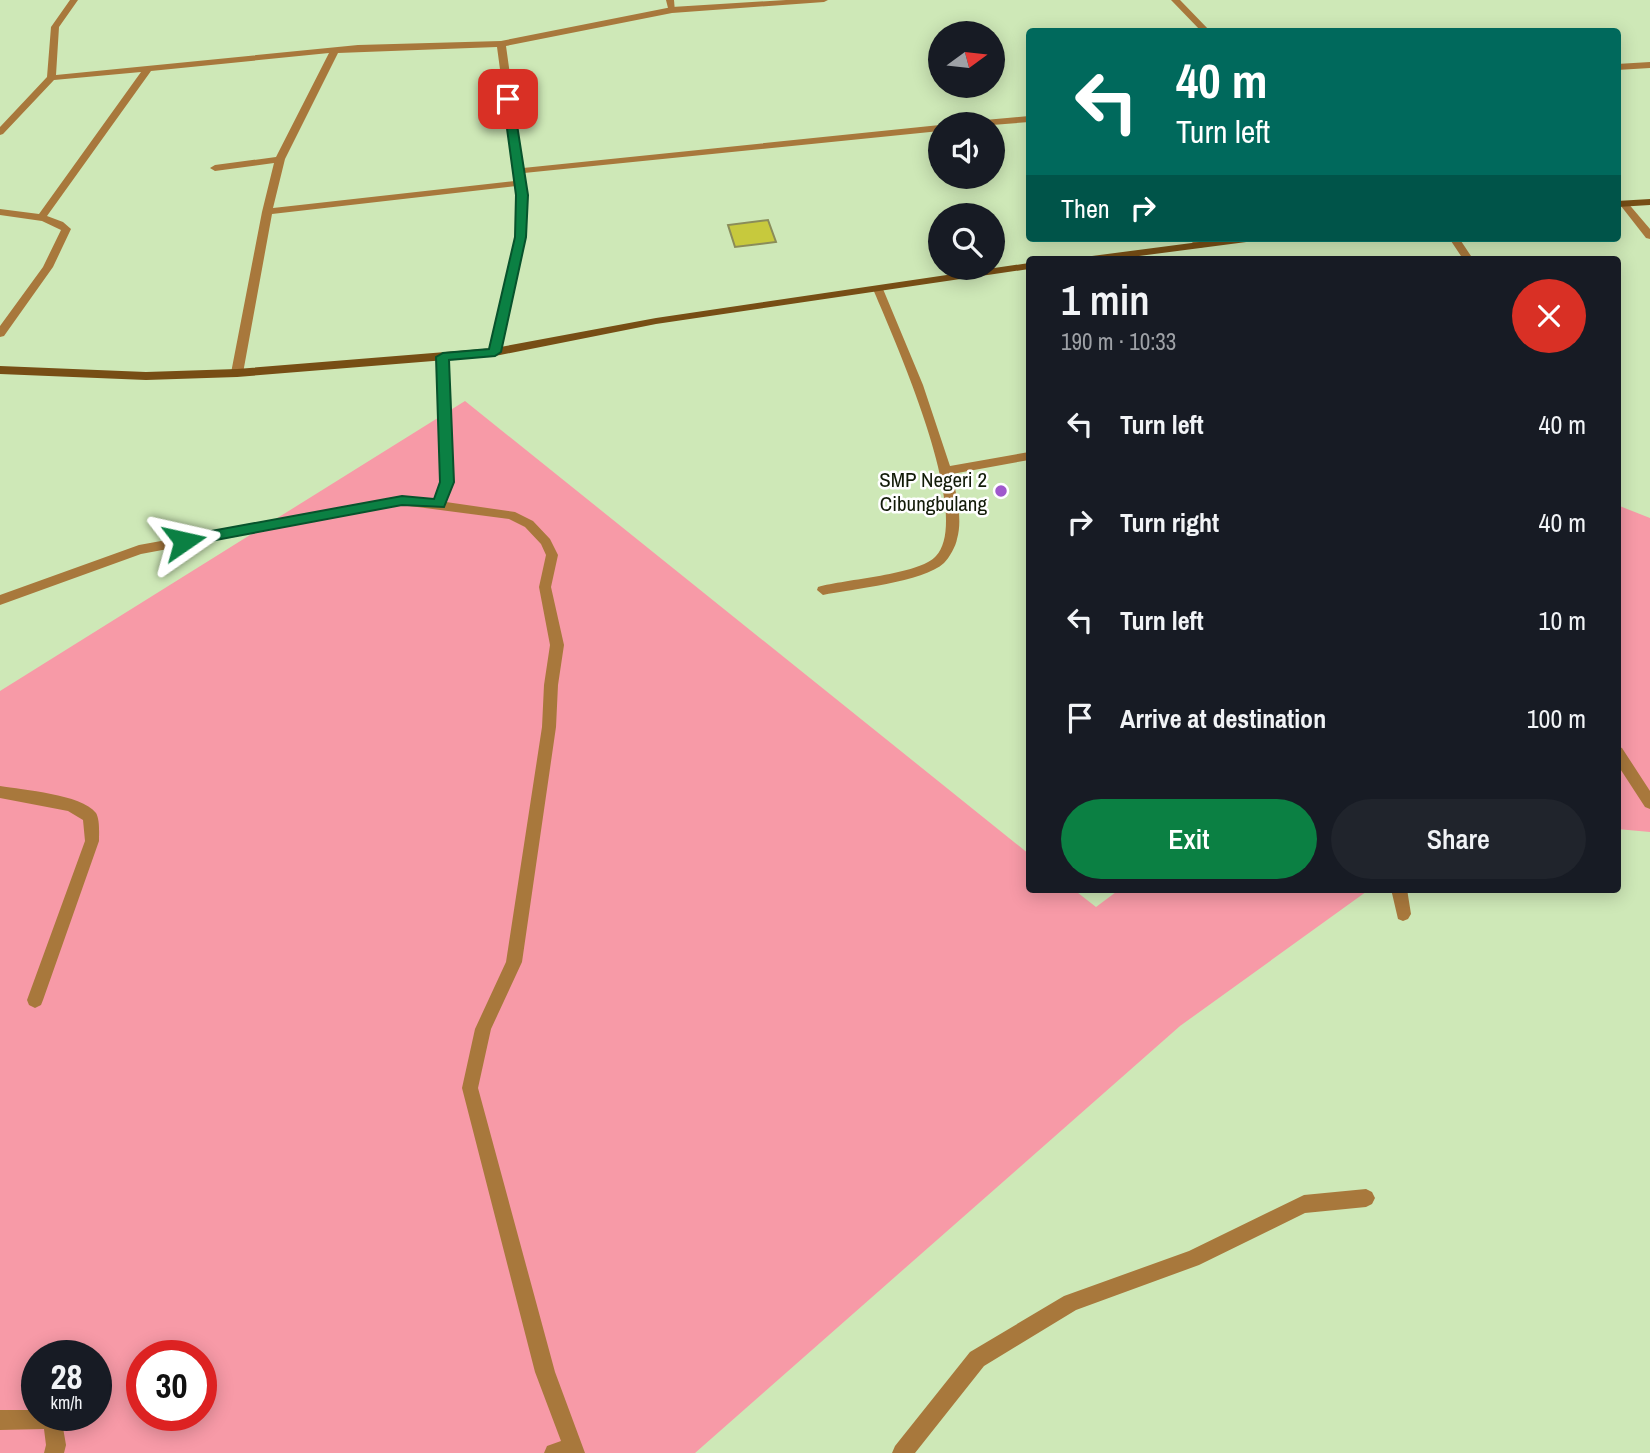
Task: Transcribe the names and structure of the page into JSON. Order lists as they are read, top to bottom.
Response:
{
  "places": ["SMP Negeri 2 Cibungbulang"],
  "north": "right",
  "page": {
    "turn": ["40 m", "Turn left"],
    "then": "Then",
    "heading": ["1 min", "190 m · 10:33"],
    "list": [
      {
        "name": "Turn left",
        "value": "40 m"
      },
      {
        "name": "Turn right",
        "value": "40 m"
      },
      {
        "name": "Turn left",
        "value": "10 m"
      },
      {
        "name": "Arrive at destination",
        "value": "100 m"
      }
    ],
    "buttons": ["Exit", "Share"],
    "speed": "28 km/h",
    "limit": "30"
  }
}
